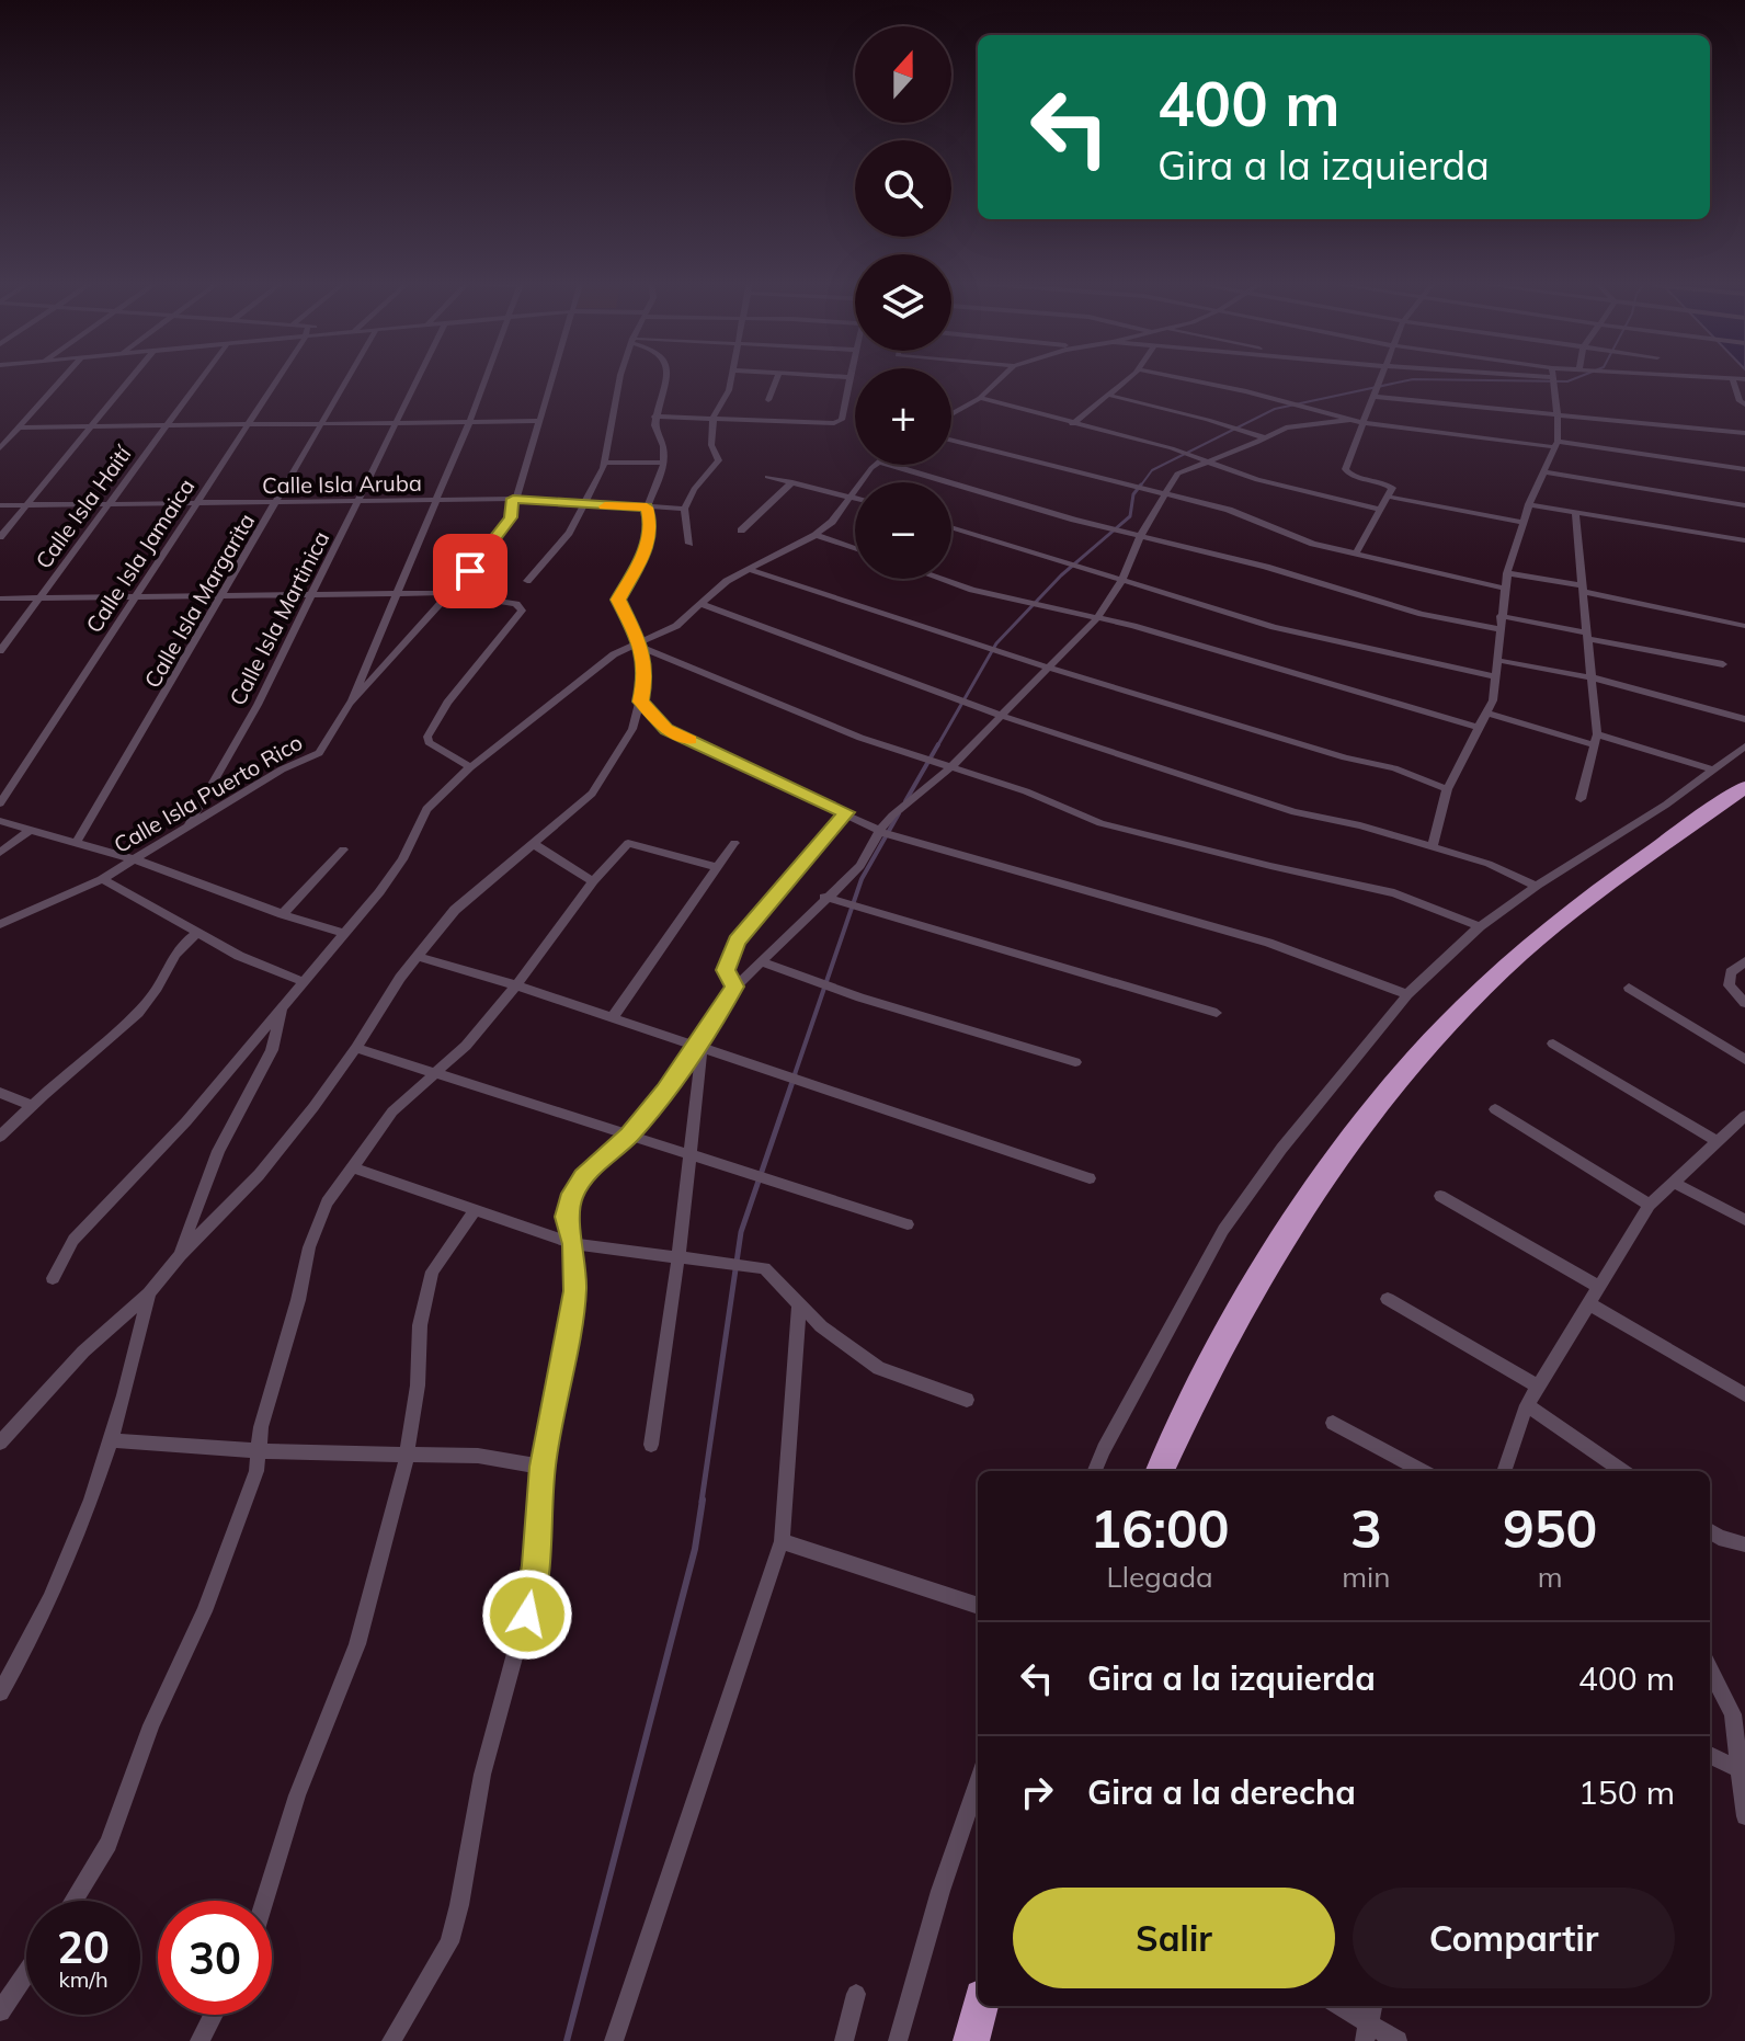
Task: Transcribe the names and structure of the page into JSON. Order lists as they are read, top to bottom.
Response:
{
  "streets": {
    "street": [
      "Calle Isla Aruba",
      "Calle Isla Haití",
      "Calle Isla Jamaica",
      "Calle Isla Margarita",
      "Calle Isla Martinica",
      "Calle Isla Puerto Rico"
    ]
  },
  "crossings": [
    ["Calle Isla Aruba", "Calle Isla Haití"],
    ["Calle Isla Aruba", "Calle Isla Jamaica"],
    ["Calle Isla Aruba", "Calle Isla Margarita"],
    ["Calle Isla Aruba", "Calle Isla Martinica"],
    ["Calle Isla Aruba", "Calle Isla Puerto Rico"],
    ["Calle Isla Martinica", "Calle Isla Puerto Rico"]
  ],
  "north": "top",
  "page": {
    "map_buttons": ["+", "−"],
    "turn": ["400 m", "Gira a la izquierda"],
    "eta": [
      "16:00",
      "Llegada",
      "3",
      "min",
      "950",
      "m"
    ],
    "list": [
      {
        "name": "Gira a la izquierda",
        "value": "400 m"
      },
      {
        "name": "Gira a la derecha",
        "value": "150 m"
      }
    ],
    "buttons": ["Salir", "Compartir"],
    "speed": "20 km/h",
    "limit": "30"
  }
}
